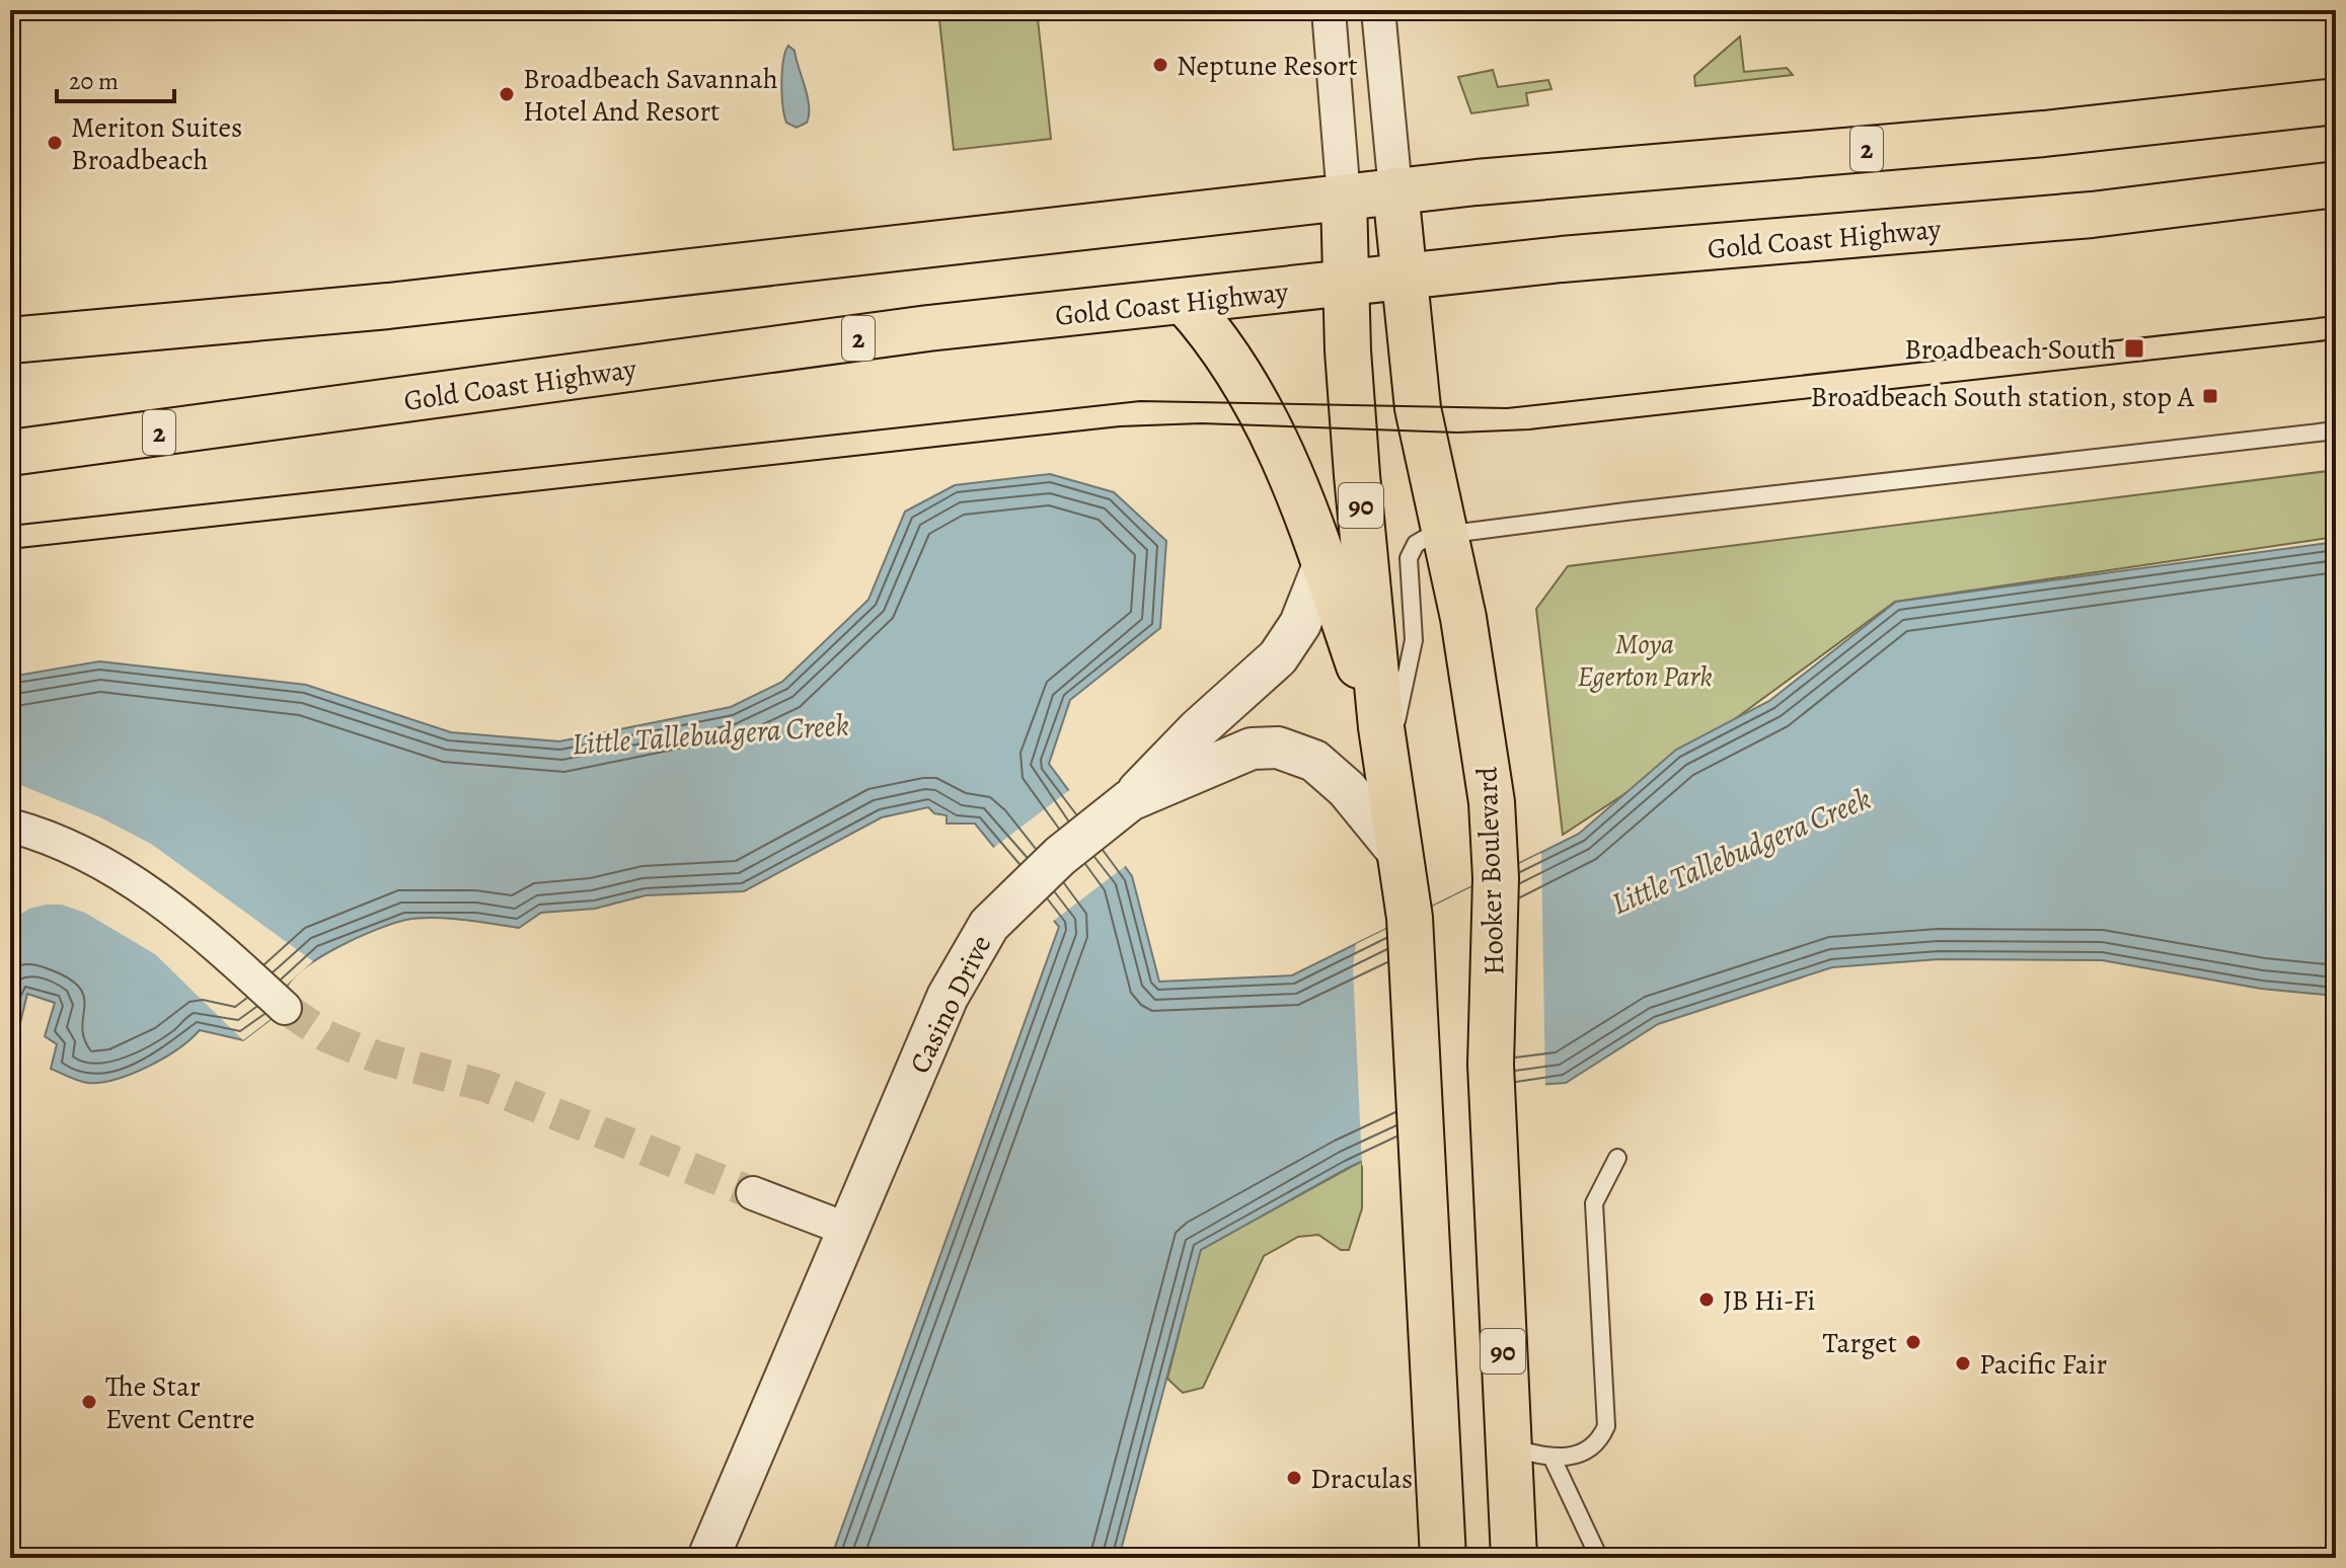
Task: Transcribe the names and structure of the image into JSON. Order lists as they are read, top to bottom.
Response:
{
  "streets": {
    "main road": [
      "2",
      "Gold Coast Highway",
      "90",
      "Hooker Boulevard"
    ],
    "street": ["Casino Drive"]
  },
  "crossings": [
    ["2", "90"],
    ["2", "Hooker Boulevard"],
    ["Gold Coast Highway", "90"],
    ["Gold Coast Highway", "Hooker Boulevard"],
    ["90", "Casino Drive"]
  ],
  "water": ["Little Tallebudgera Creek"],
  "parks": ["Moya Egerton Park"],
  "places": {
    "other": [
      "Neptune Resort",
      "Broadbeach Savannah Hotel And Resort",
      "Meriton Suites Broadbeach",
      "JB Hi-Fi",
      "Target",
      "Pacific Fair",
      "The Star Event Centre",
      "Draculas"
    ],
    "transit": ["Broadbeach South", "Broadbeach South station, stop A"]
  },
  "scale_bar": "20 m"
}
